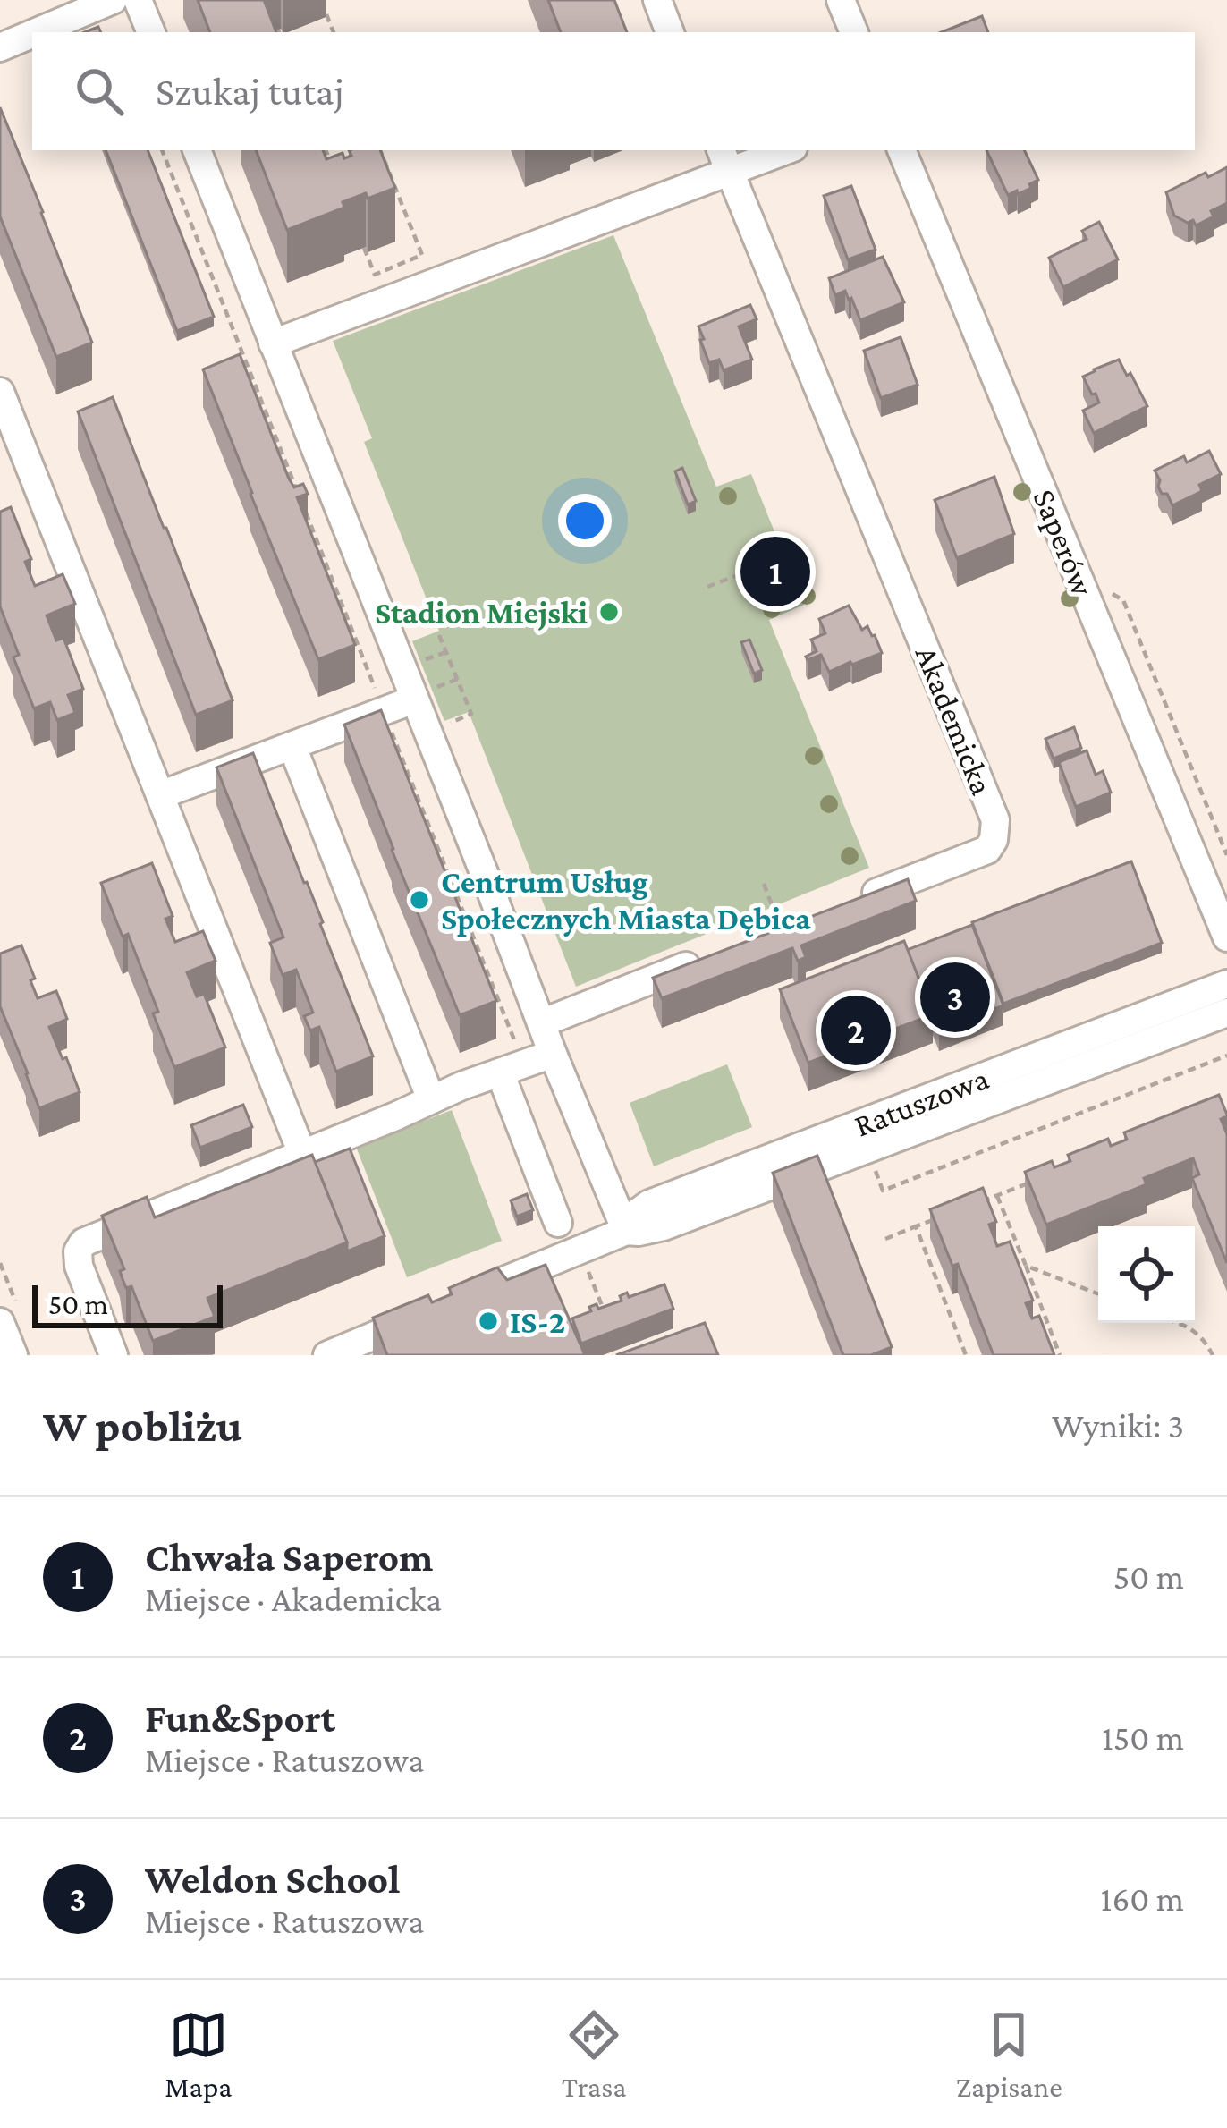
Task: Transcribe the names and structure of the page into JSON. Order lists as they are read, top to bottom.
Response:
{
  "streets": {
    "street": ["Saperów", "Akademicka", "Ratuszowa"]
  },
  "places": ["Stadion Miejski", "Centrum Usług Społecznych Miasta Dębica", "IS-2"],
  "scale_bar": "50 m",
  "page": {
    "search": "Szukaj tutaj",
    "pins": ["1", "3", "2"],
    "scale": "50 m",
    "heading": ["W pobliżu", "Wyniki: 3"],
    "list": [
      {
        "mark": "1",
        "name": "Chwała Saperom",
        "note": "Miejsce · Akademicka",
        "value": "50 m"
      },
      {
        "mark": "2",
        "name": "Fun&Sport",
        "note": "Miejsce · Ratuszowa",
        "value": "150 m"
      },
      {
        "mark": "3",
        "name": "Weldon School",
        "note": "Miejsce · Ratuszowa",
        "value": "160 m"
      }
    ],
    "nav": ["Mapa", "Trasa", "Zapisane"]
  }
}
